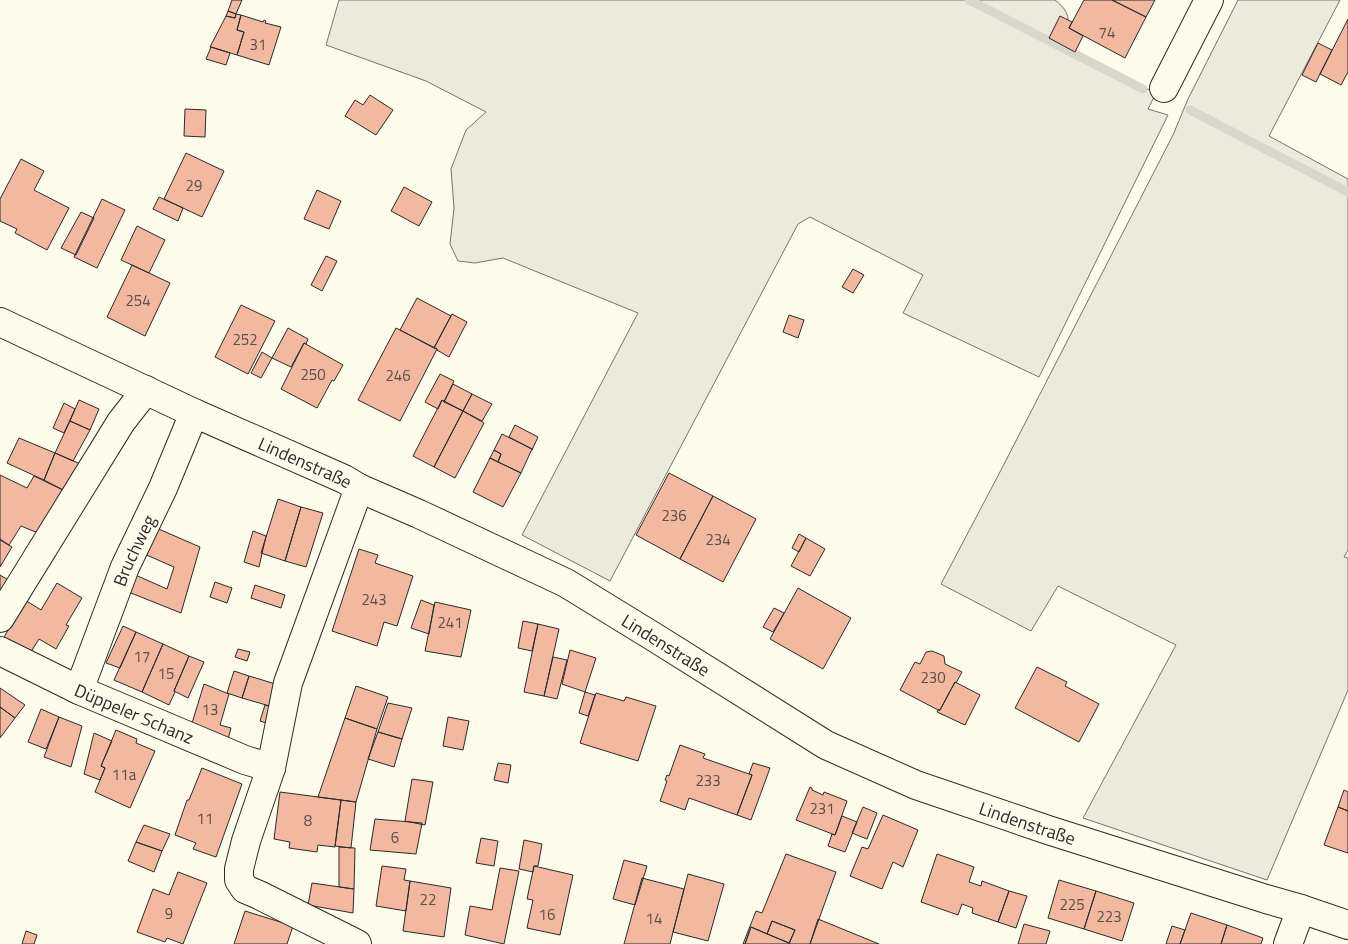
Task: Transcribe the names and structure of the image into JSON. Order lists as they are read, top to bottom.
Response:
{
  "streets": {
    "street": ["Lindenstraße", "Bruchweg", "Düppeler Schanz"]
  },
  "crossings": [
    ["Lindenstraße", "Bruchweg"],
    ["Bruchweg", "Düppeler Schanz"]
  ],
  "house_numbers": [
    "74",
    "31",
    "29",
    "254",
    "252",
    "250",
    "246",
    "236",
    "234",
    "243",
    "241",
    "17",
    "15",
    "230",
    "13",
    "11a",
    "233",
    "231",
    "11",
    "8",
    "6",
    "22",
    "225",
    "9",
    "16",
    "223",
    "14"
  ]
}
